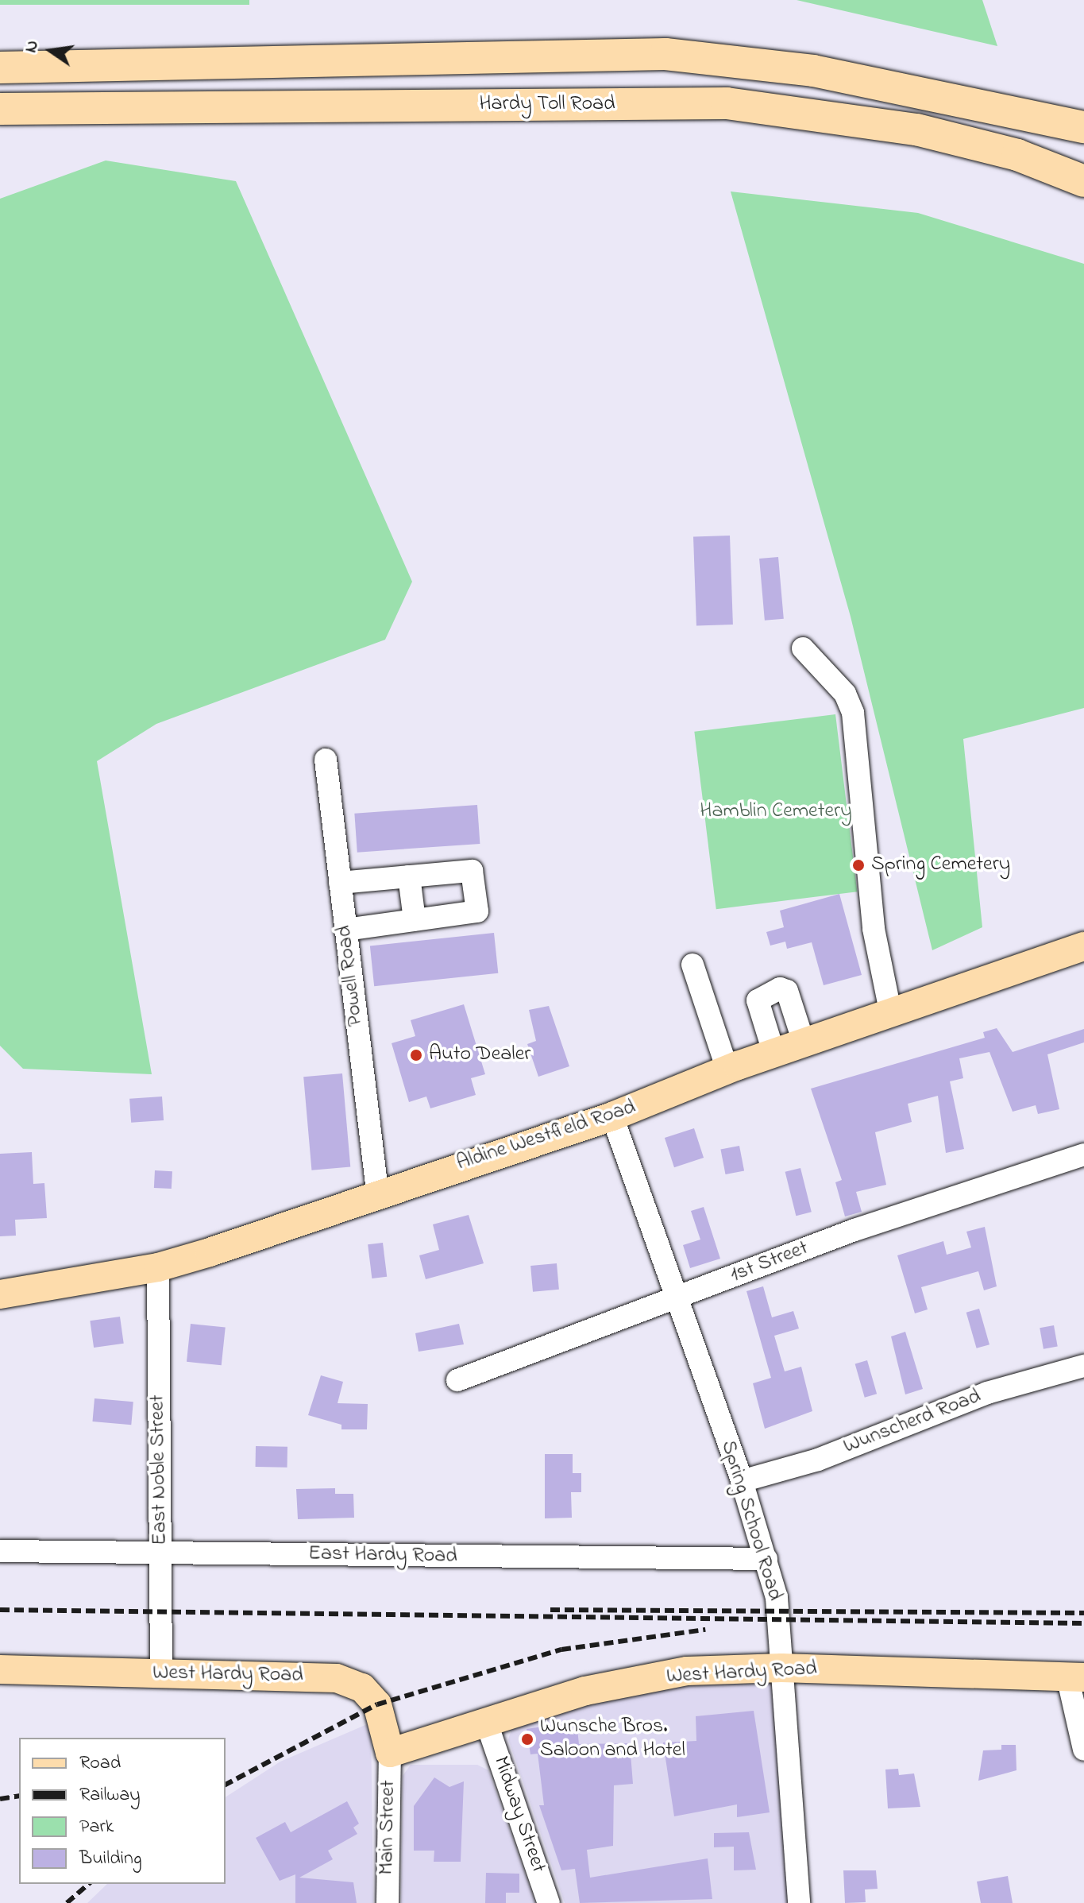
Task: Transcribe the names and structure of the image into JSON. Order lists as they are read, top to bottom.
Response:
{
  "streets": {
    "highway": ["Hardy Toll Road"],
    "main road": ["Aldine Westfield Road", "West Hardy Road"],
    "street": [
      "Powell Road",
      "1st Street",
      "Wunscherd Road",
      "East Noble Street",
      "Spring School Road",
      "East Hardy Road",
      "Midway Street",
      "Main Street"
    ]
  },
  "crossings": [
    ["Powell Road", "Aldine Westfield Road"],
    ["Aldine Westfield Road", "East Noble Street"],
    ["Aldine Westfield Road", "Spring School Road"],
    ["1st Street", "Spring School Road"],
    ["Wunscherd Road", "Spring School Road"],
    ["East Noble Street", "East Hardy Road"],
    ["East Noble Street", "West Hardy Road"],
    ["Spring School Road", "East Hardy Road"],
    ["Spring School Road", "West Hardy Road"],
    ["West Hardy Road", "Midway Street"],
    ["West Hardy Road", "Main Street"]
  ],
  "parks": ["Hamblin Cemetery"],
  "places": ["Spring Cemetery", "Auto Dealer", "Wunsche Bros. Saloon and Hotel"],
  "legend": [
    "Road",
    "Railway",
    "Park",
    "Building"
  ],
  "north": "left"
}
